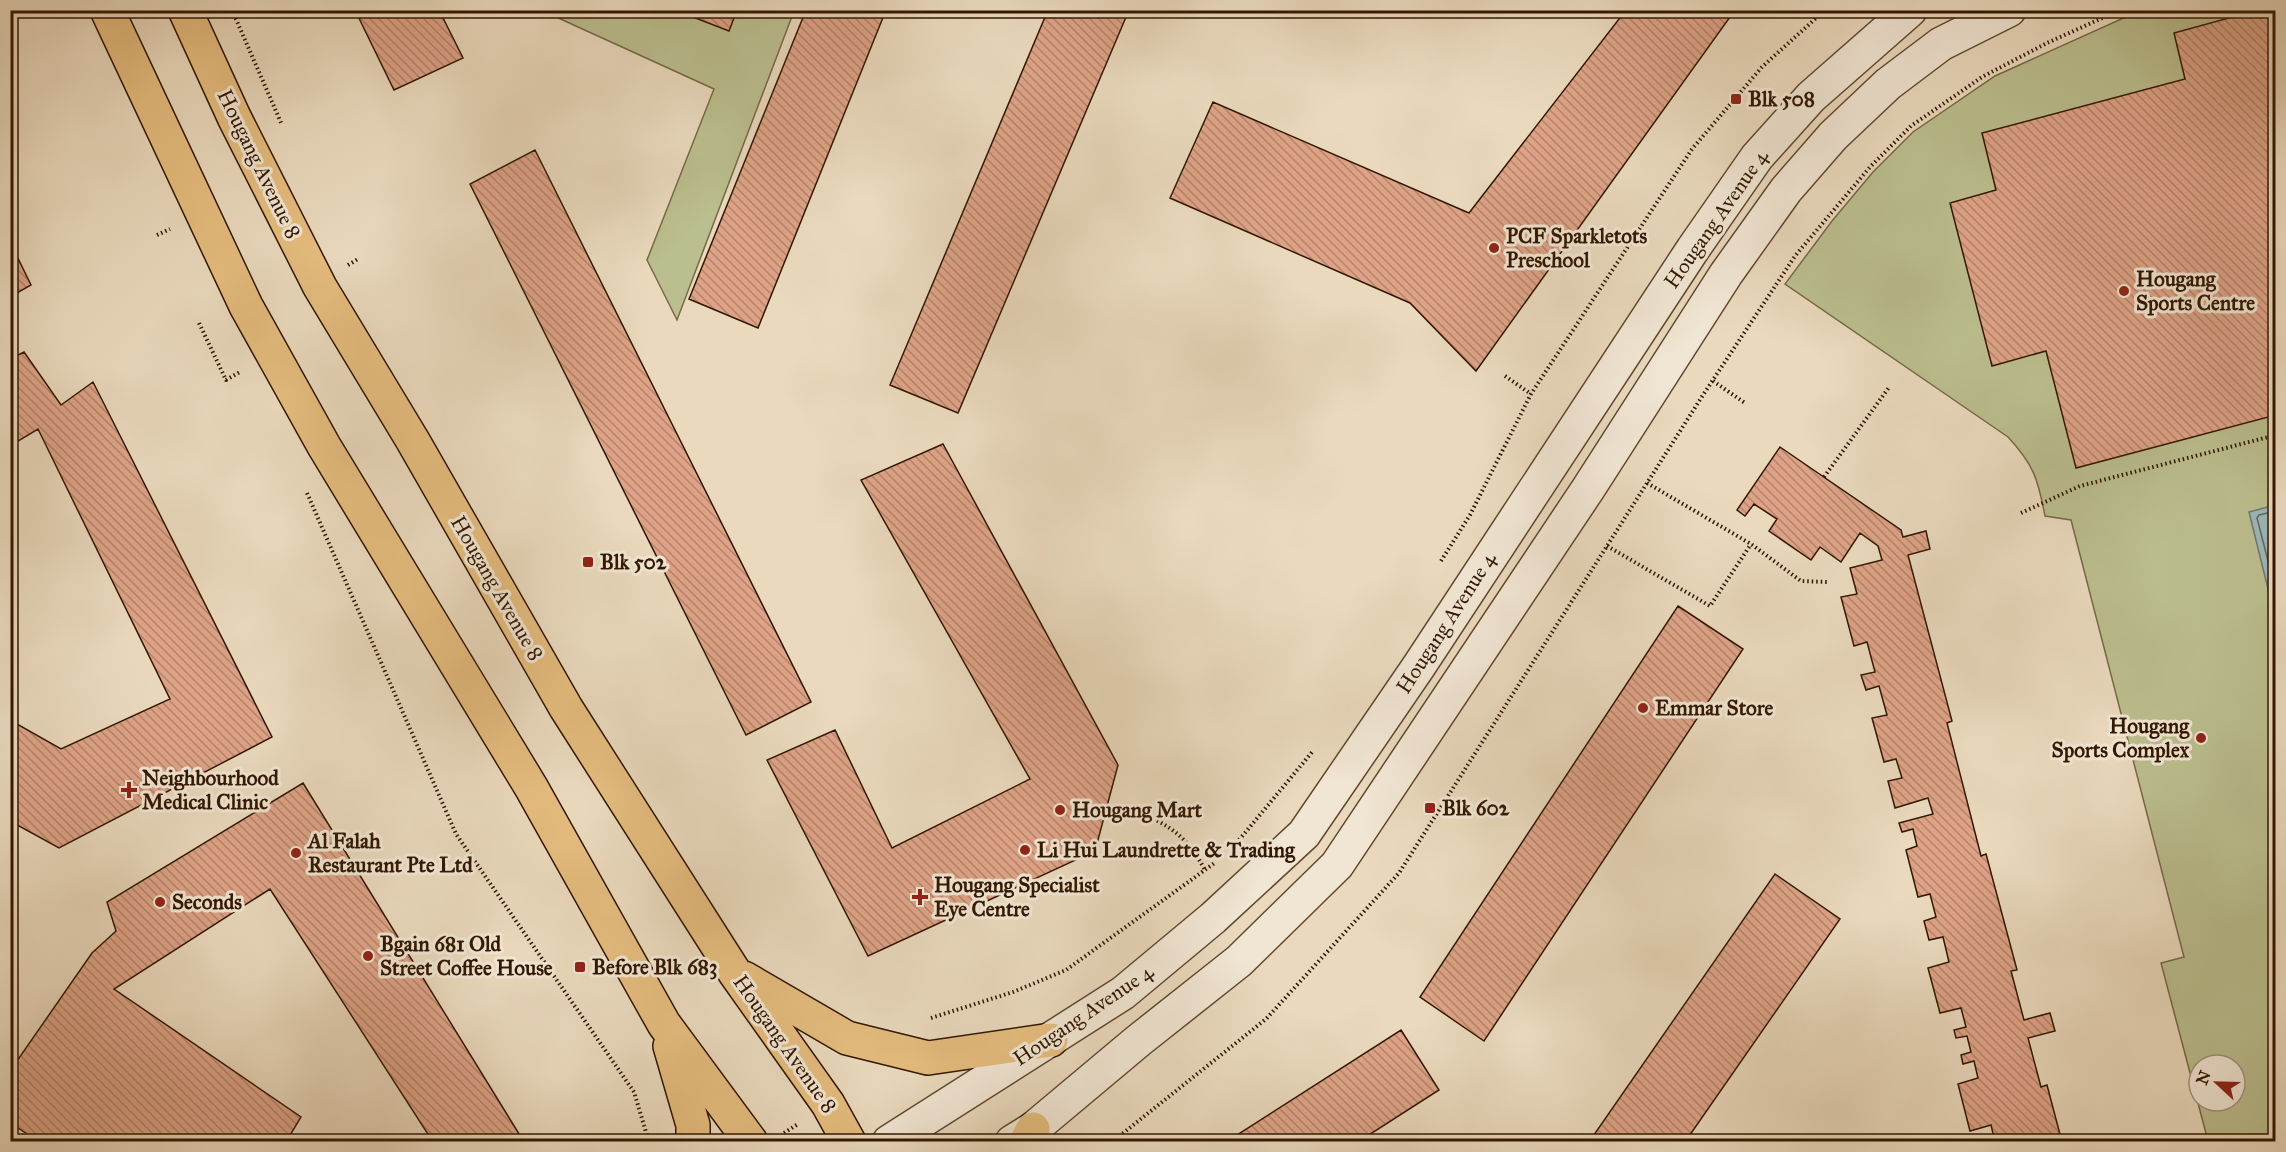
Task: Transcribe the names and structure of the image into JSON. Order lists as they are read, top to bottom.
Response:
{
  "streets": {
    "main road": ["Hougang Avenue 8"],
    "street": ["Hougang Avenue 4"]
  },
  "places": {
    "transit": [
      "Blk 508",
      "Blk 502",
      "Blk 602",
      "Before Blk 683"
    ],
    "other": [
      "PCF Sparkletots Preschool",
      "Hougang Sports Centre",
      "Emmar Store",
      "Hougang Sports Complex",
      "Hougang Mart",
      "Li Hui Laundrette & Trading",
      "Al Falah Restaurant Pte Ltd",
      "Seconds",
      "Bgain 681 Old Street Coffee House"
    ],
    "health": ["Neighbourhood Medical Clinic", "Hougang Specialist Eye Centre"]
  },
  "north": "left"
}
